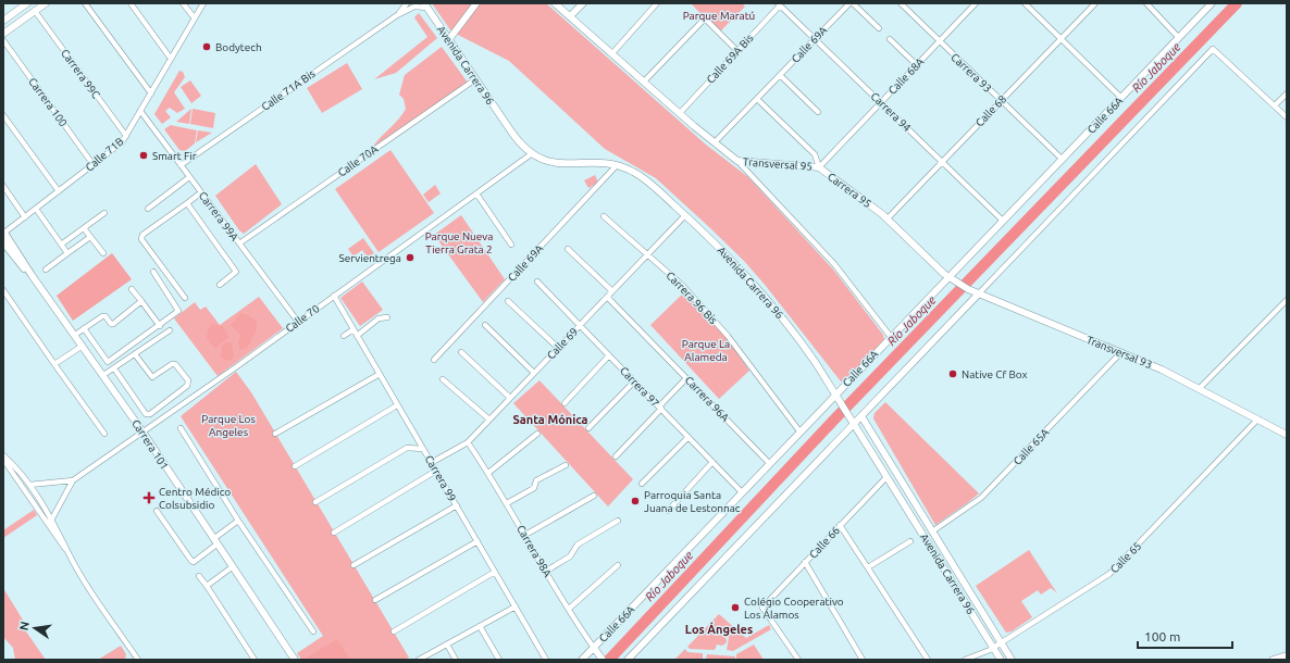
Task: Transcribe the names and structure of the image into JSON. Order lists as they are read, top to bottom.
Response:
{
  "streets": {
    "street": [
      "Calle 69A",
      "Calle 69A Bis",
      "Avenida Carrera 96",
      "Carrera 93",
      "Carrera 99C",
      "Calle 68A",
      "Calle 71A Bis",
      "Carrera 100",
      "Calle 68",
      "Carrera 94",
      "Calle 66A",
      "Calle 71B",
      "Calle 70A",
      "Transversal 95",
      "Carrera 95",
      "Carrera 99A",
      "Carrera 96 Bis",
      "Calle 70",
      "Calle 69",
      "Transversal 93",
      "Carrera 97",
      "Carrera 96A",
      "Carrera 101",
      "Calle 65A",
      "Carrera 99",
      "Calle 66",
      "Carrera 98A",
      "Calle 65"
    ]
  },
  "crossings": [
    ["Calle 69A", "Avenida Carrera 96"],
    ["Calle 69A", "Carrera 94"],
    ["Calle 69A", "Carrera 95"],
    ["Calle 69A Bis", "Carrera 94"],
    ["Avenida Carrera 96", "Calle 71A Bis"],
    ["Avenida Carrera 96", "Calle 66A"],
    ["Avenida Carrera 96", "Calle 70A"],
    ["Avenida Carrera 96", "Calle 70"],
    ["Avenida Carrera 96", "Calle 69"],
    ["Avenida Carrera 96", "Calle 65A"],
    ["Avenida Carrera 96", "Calle 66"],
    ["Avenida Carrera 96", "Calle 65"],
    ["Carrera 93", "Calle 68A"],
    ["Carrera 93", "Calle 68"],
    ["Carrera 93", "Calle 66A"],
    ["Carrera 99C", "Calle 71B"],
    ["Calle 68A", "Carrera 94"],
    ["Calle 68A", "Transversal 95"],
    ["Calle 68A", "Carrera 95"],
    ["Calle 71A Bis", "Carrera 99A"],
    ["Carrera 100", "Calle 71B"],
    ["Calle 68", "Carrera 94"],
    ["Calle 68", "Carrera 95"],
    ["Carrera 94", "Calle 66A"],
    ["Calle 66A", "Carrera 95"],
    ["Calle 66A", "Carrera 96 Bis"],
    ["Calle 66A", "Transversal 93"],
    ["Calle 66A", "Carrera 97"],
    ["Calle 66A", "Carrera 96A"],
    ["Calle 66A", "Carrera 98A"],
    ["Calle 71B", "Carrera 99A"],
    ["Calle 71B", "Carrera 101"],
    ["Calle 70A", "Carrera 99A"],
    ["Transversal 95", "Carrera 95"],
    ["Carrera 95", "Transversal 93"],
    ["Carrera 99A", "Calle 70"],
    ["Carrera 96 Bis", "Calle 69"],
    ["Calle 70", "Carrera 101"],
    ["Calle 70", "Carrera 99"],
    ["Calle 69", "Carrera 97"],
    ["Calle 69", "Carrera 96A"],
    ["Calle 69", "Carrera 99"],
    ["Calle 69", "Carrera 98A"],
    ["Transversal 93", "Calle 65A"],
    ["Transversal 93", "Calle 65"]
  ],
  "districts": ["Santa Mónica", "Los Ángeles"],
  "water": ["Río Jaboque"],
  "parks": [
    "Parque Maratú",
    "Parque Nueva Tierra Grata 2",
    "Parque La Alameda",
    "Parque Los Angeles"
  ],
  "places": {
    "other": [
      "Bodytech",
      "Smart Fir",
      "Servientrega",
      "Native Cf Box",
      "Parroquia Santa Juana de Lestonnac",
      "Colégio Cooperativo Los Álamos"
    ],
    "health": ["Centro Médico Colsubsidio"]
  },
  "scale_bar": "100 m",
  "north": "left"
}
